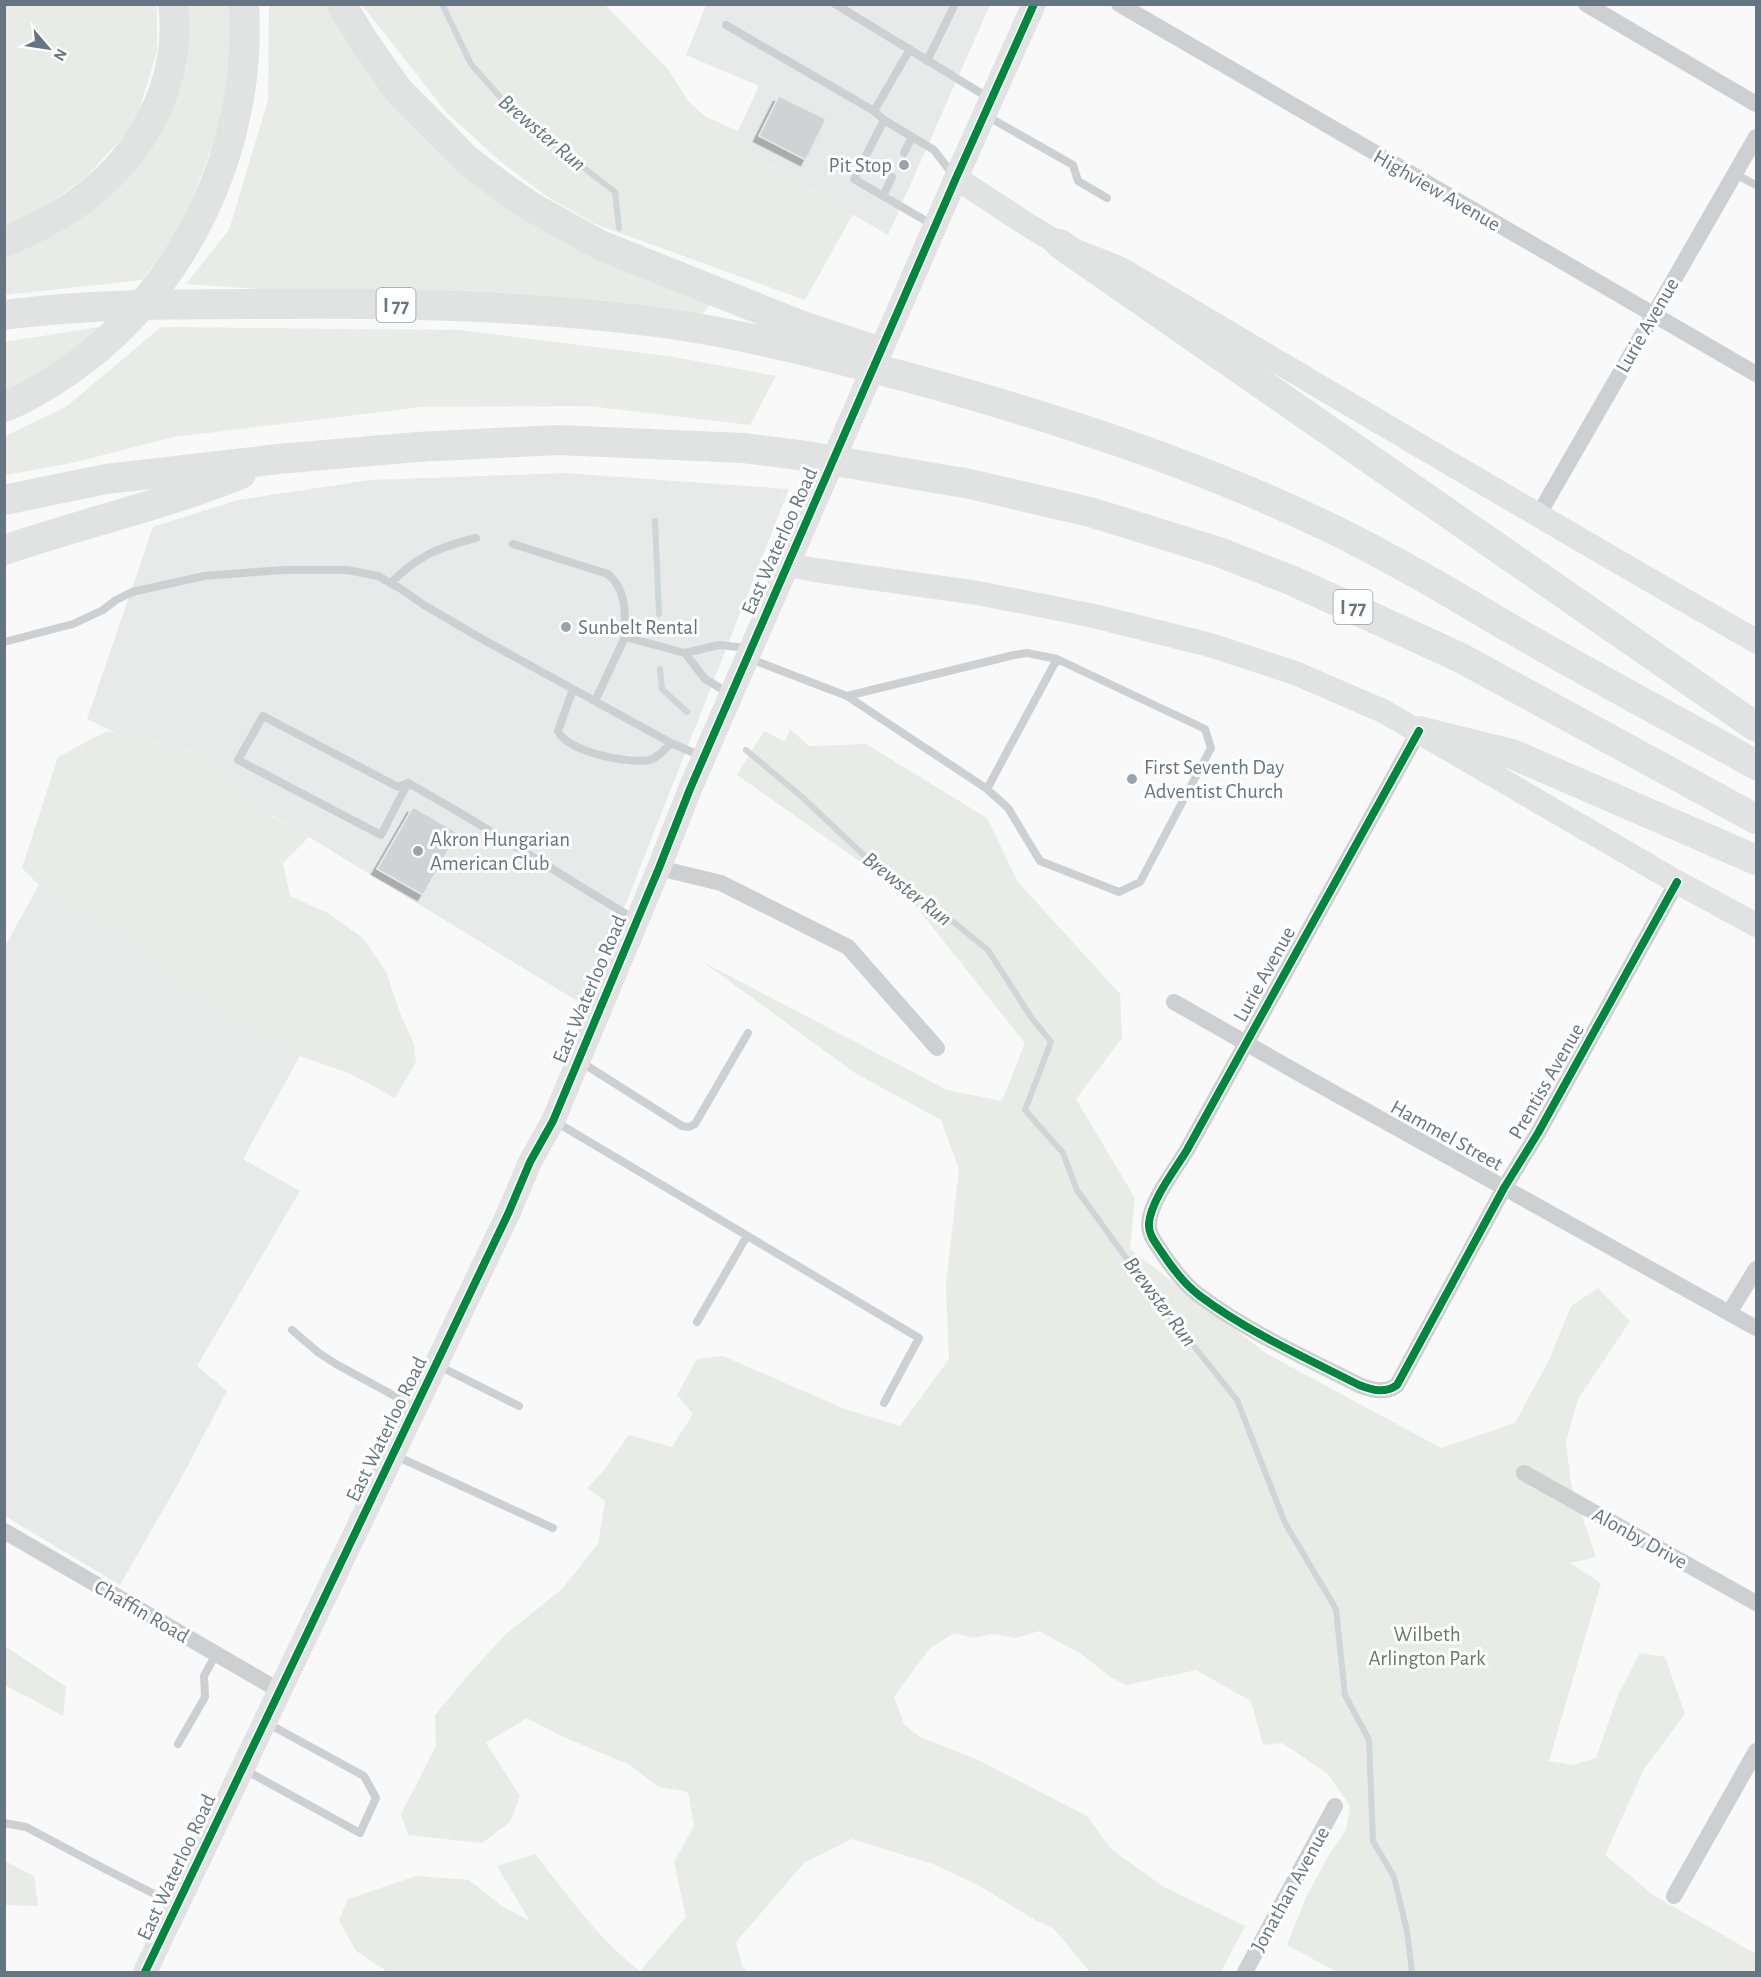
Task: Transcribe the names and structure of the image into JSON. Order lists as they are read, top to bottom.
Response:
{
  "streets": {
    "highway": ["I 77"],
    "main road": ["East Waterloo Road"],
    "street": [
      "Highview Avenue",
      "Lurie Avenue",
      "Prentiss Avenue",
      "Hammel Street",
      "Alonby Drive",
      "Chaffin Road",
      "Jonathan Avenue"
    ]
  },
  "crossings": [
    ["Highview Avenue", "Lurie Avenue"],
    ["Lurie Avenue", "Prentiss Avenue"],
    ["Lurie Avenue", "Hammel Street"],
    ["East Waterloo Road", "Chaffin Road"],
    ["Prentiss Avenue", "Hammel Street"]
  ],
  "water": ["Brewster Run"],
  "parks": ["Wilbeth Arlington Park"],
  "places": [
    "Pit Stop",
    "Sunbelt Rental",
    "First Seventh Day Adventist Church",
    "Akron Hungarian American Club"
  ],
  "north": "bottom right"
}
